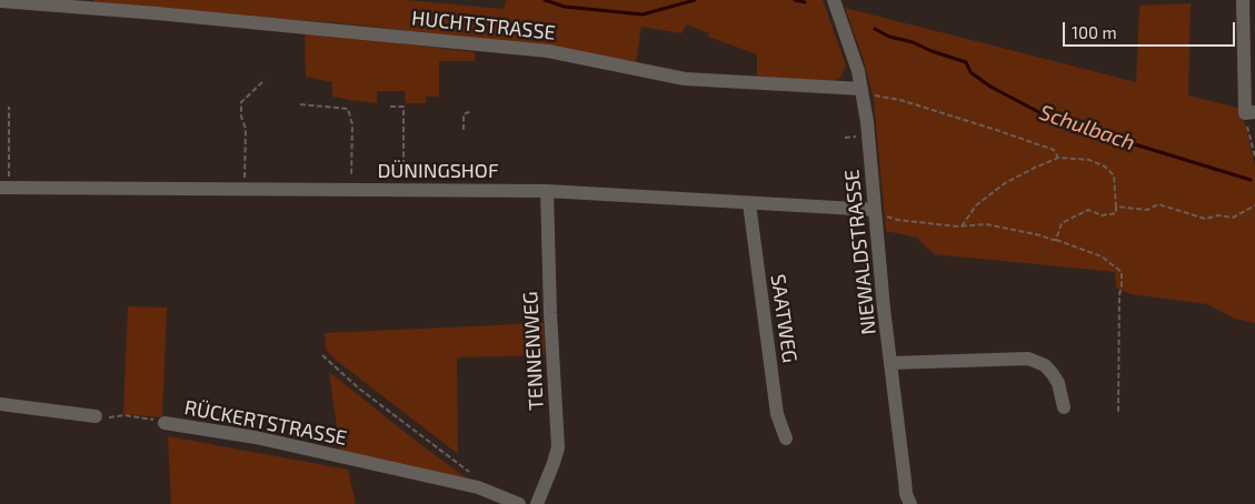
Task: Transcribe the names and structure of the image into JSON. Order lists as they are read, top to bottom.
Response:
{
  "streets": {
    "street": [
      "HUCHTSTRASSE",
      "DÜNINGSHOF",
      "NIEWALDSTRASSE",
      "SAATWEG",
      "TENNENWEG",
      "RÜCKERTSTRASSE"
    ]
  },
  "crossings": [
    ["HUCHTSTRASSE", "NIEWALDSTRASSE"],
    ["DÜNINGSHOF", "NIEWALDSTRASSE"],
    ["DÜNINGSHOF", "SAATWEG"],
    ["DÜNINGSHOF", "TENNENWEG"]
  ],
  "water": ["Schulbach"],
  "scale_bar": "100 m"
}
